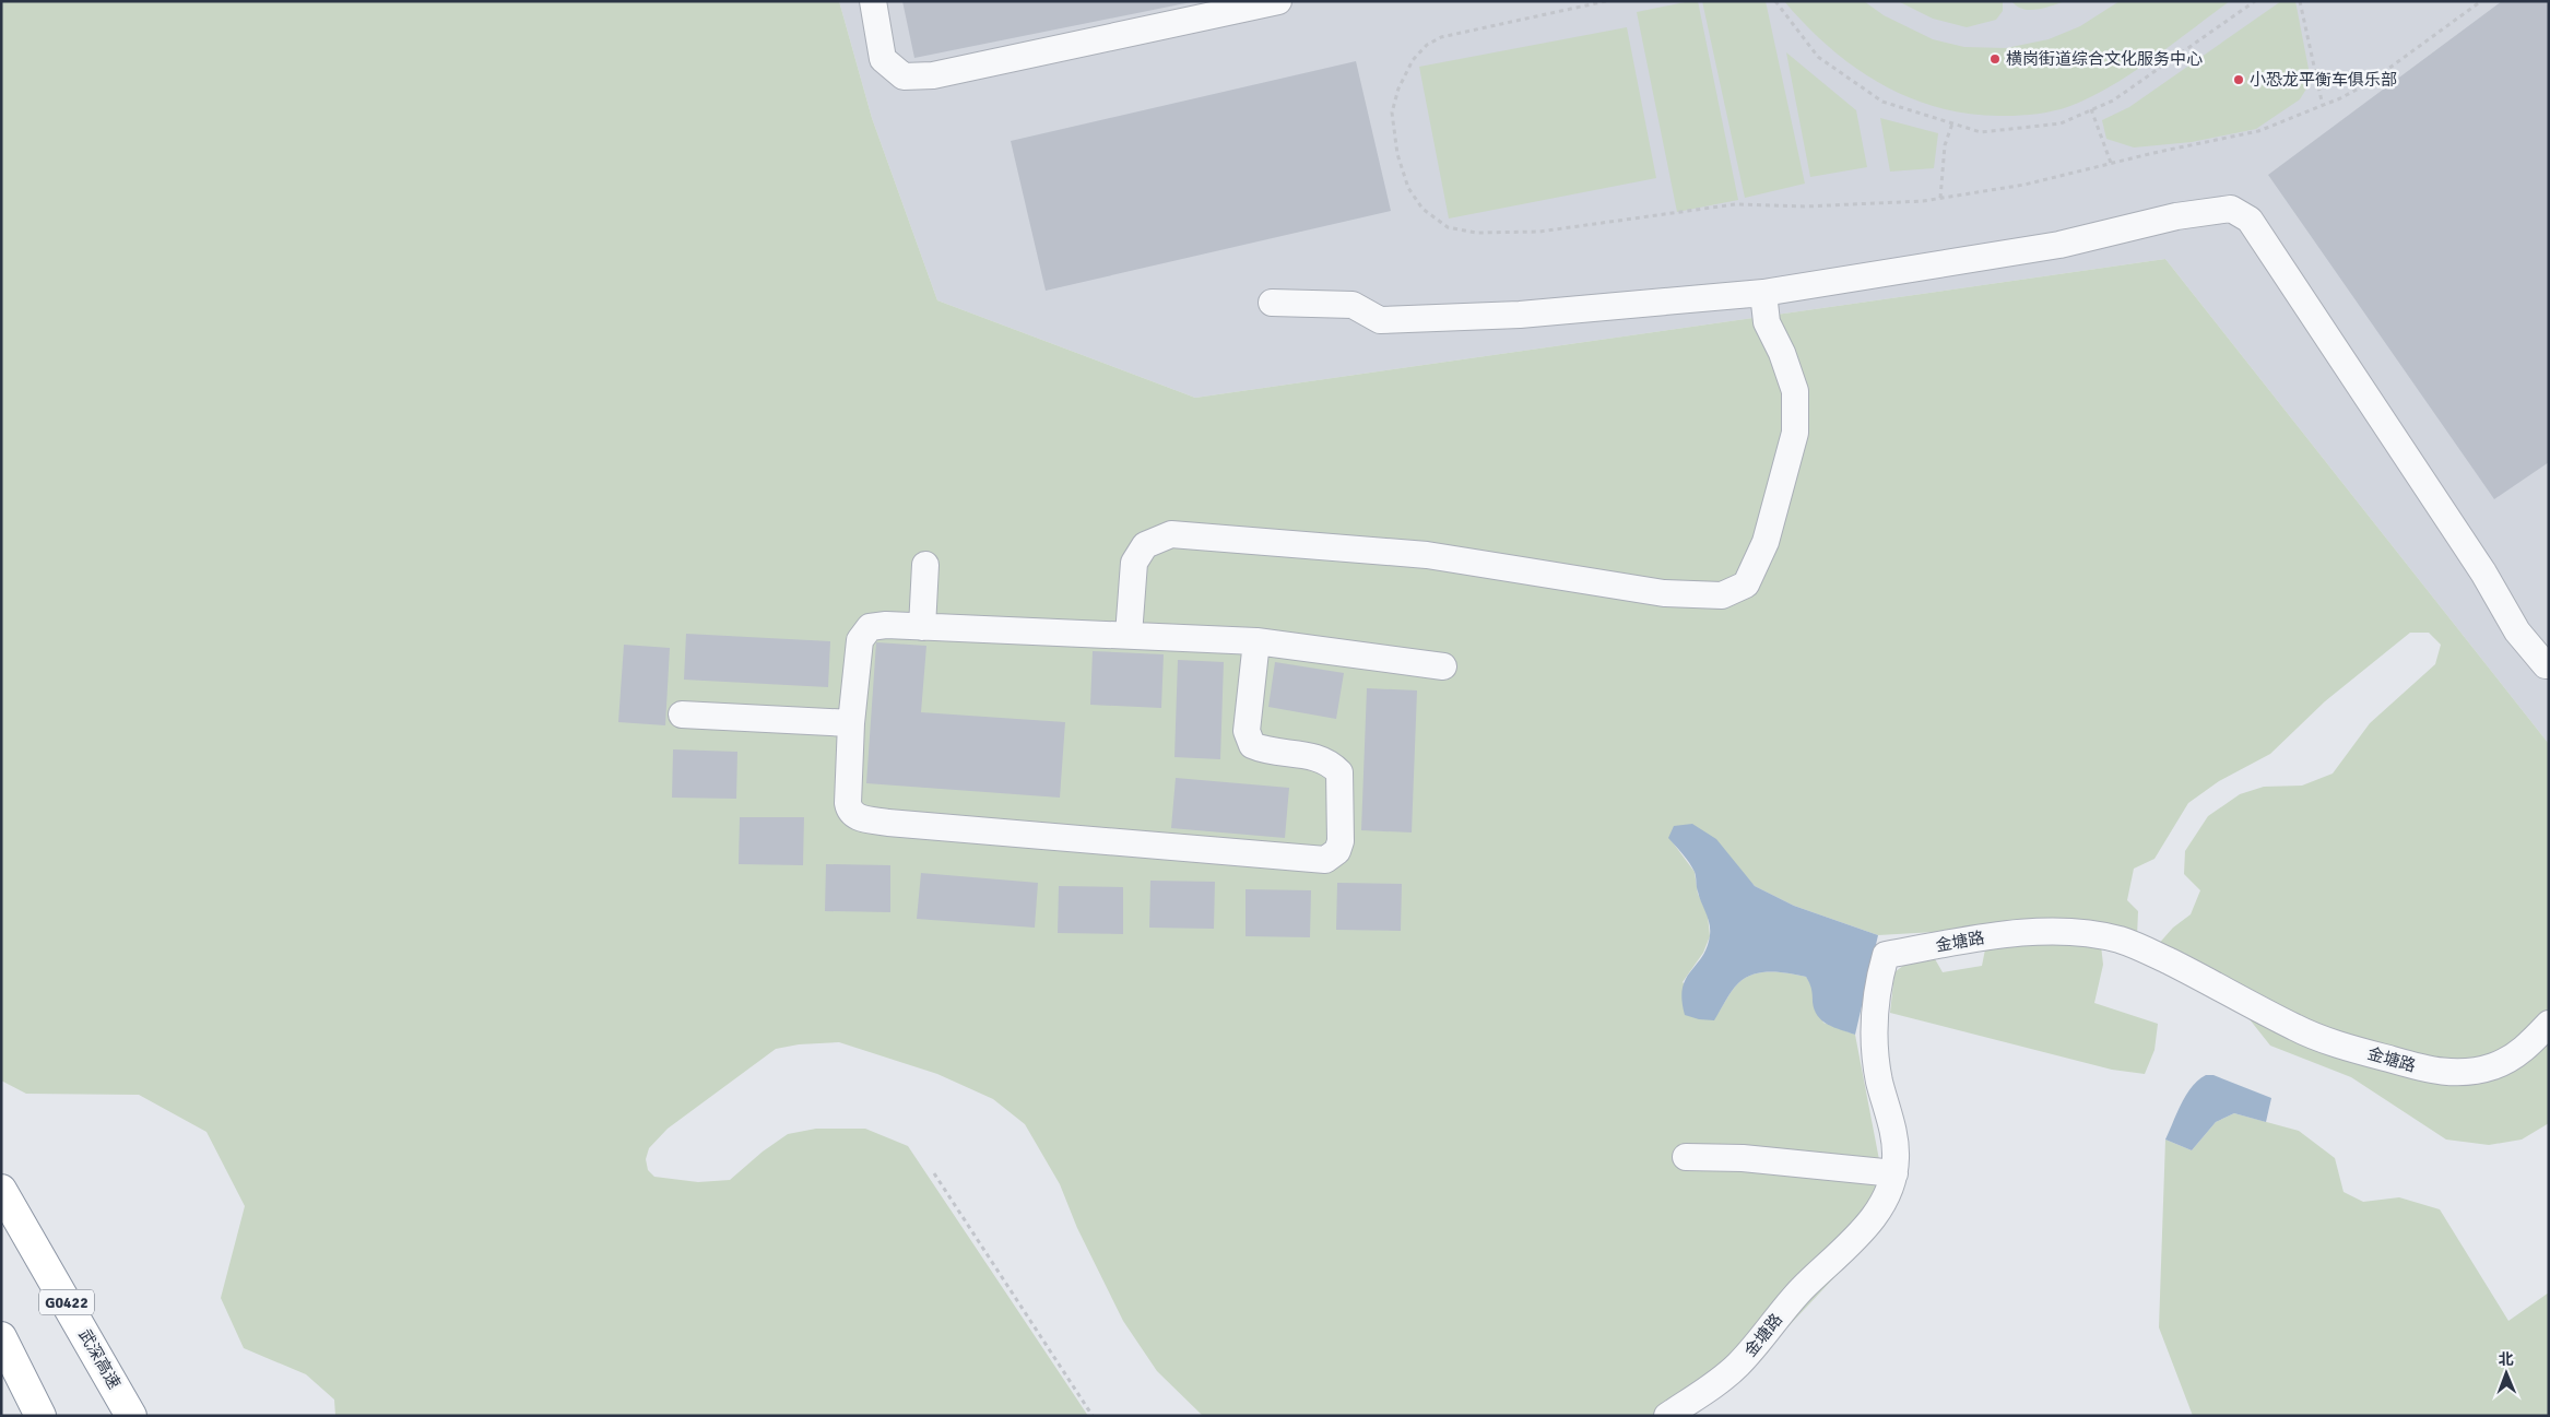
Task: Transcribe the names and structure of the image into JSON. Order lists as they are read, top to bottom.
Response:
{
  "streets": {
    "highway": ["G0422", "武深高速"],
    "street": ["金塘路"]
  },
  "places": ["横岗街道综合文化服务中心", "小恐龙平衡车俱乐部"],
  "north": "top"
}
